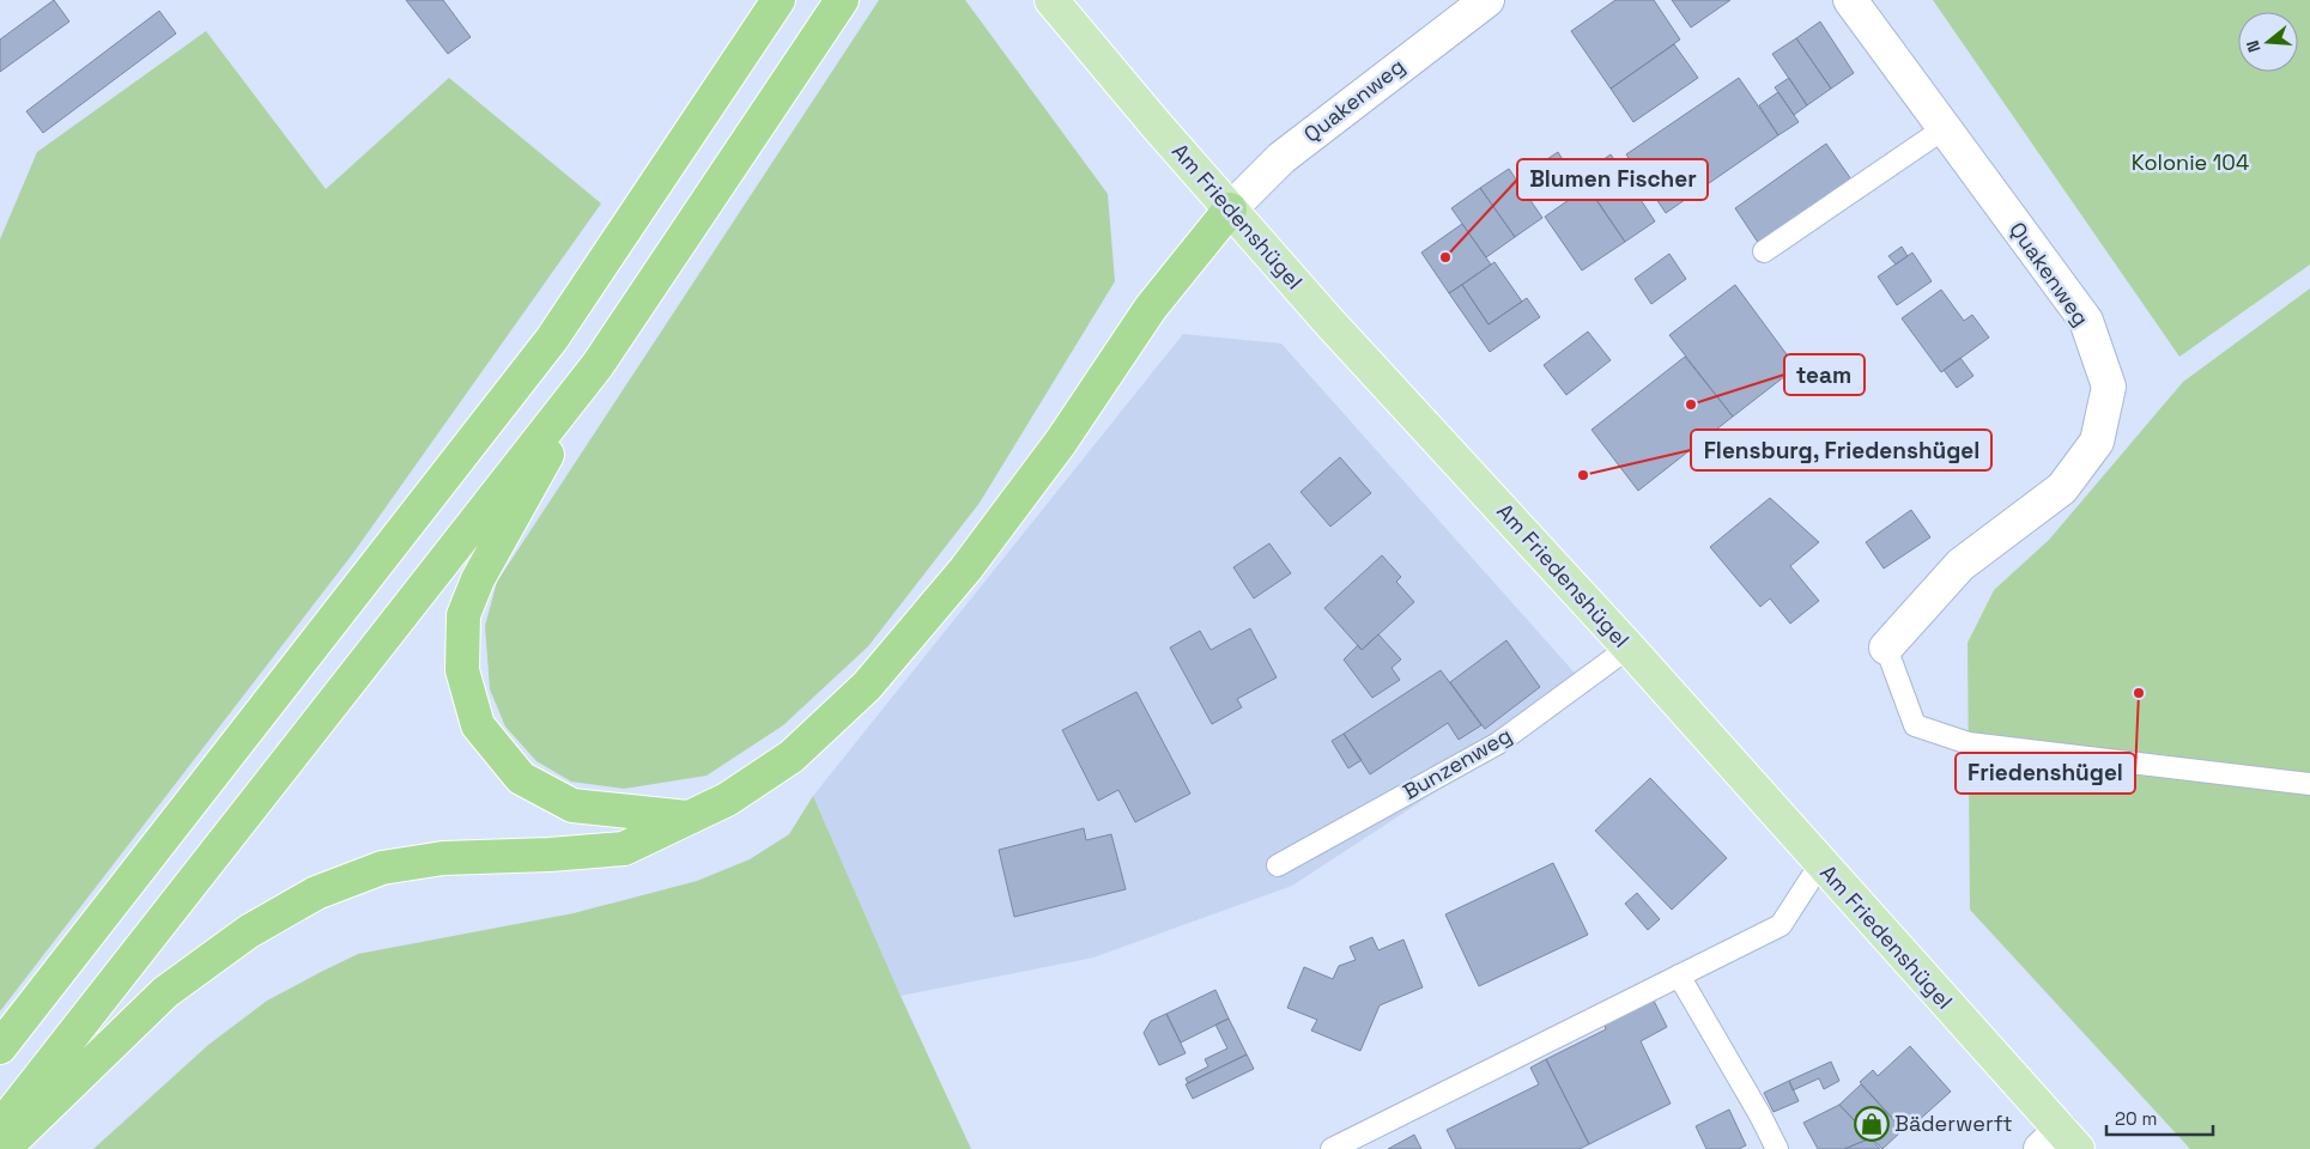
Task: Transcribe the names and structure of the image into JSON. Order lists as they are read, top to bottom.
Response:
{
  "streets": {
    "main road": ["Am Friedenshügel"],
    "street": ["Quakenweg"],
    "lane": ["Bunzenweg"]
  },
  "crossings": [
    ["Quakenweg", "Am Friedenshügel"],
    ["Am Friedenshügel", "Bunzenweg"]
  ],
  "parks": ["Kolonie 104"],
  "places": {
    "other": [
      "Blumen Fischer",
      "team",
      "Flensburg, Friedenshügel",
      "Friedenshügel"
    ],
    "shop": ["Bäderwerft"]
  },
  "scale_bar": "20 m",
  "north": "left"
}
